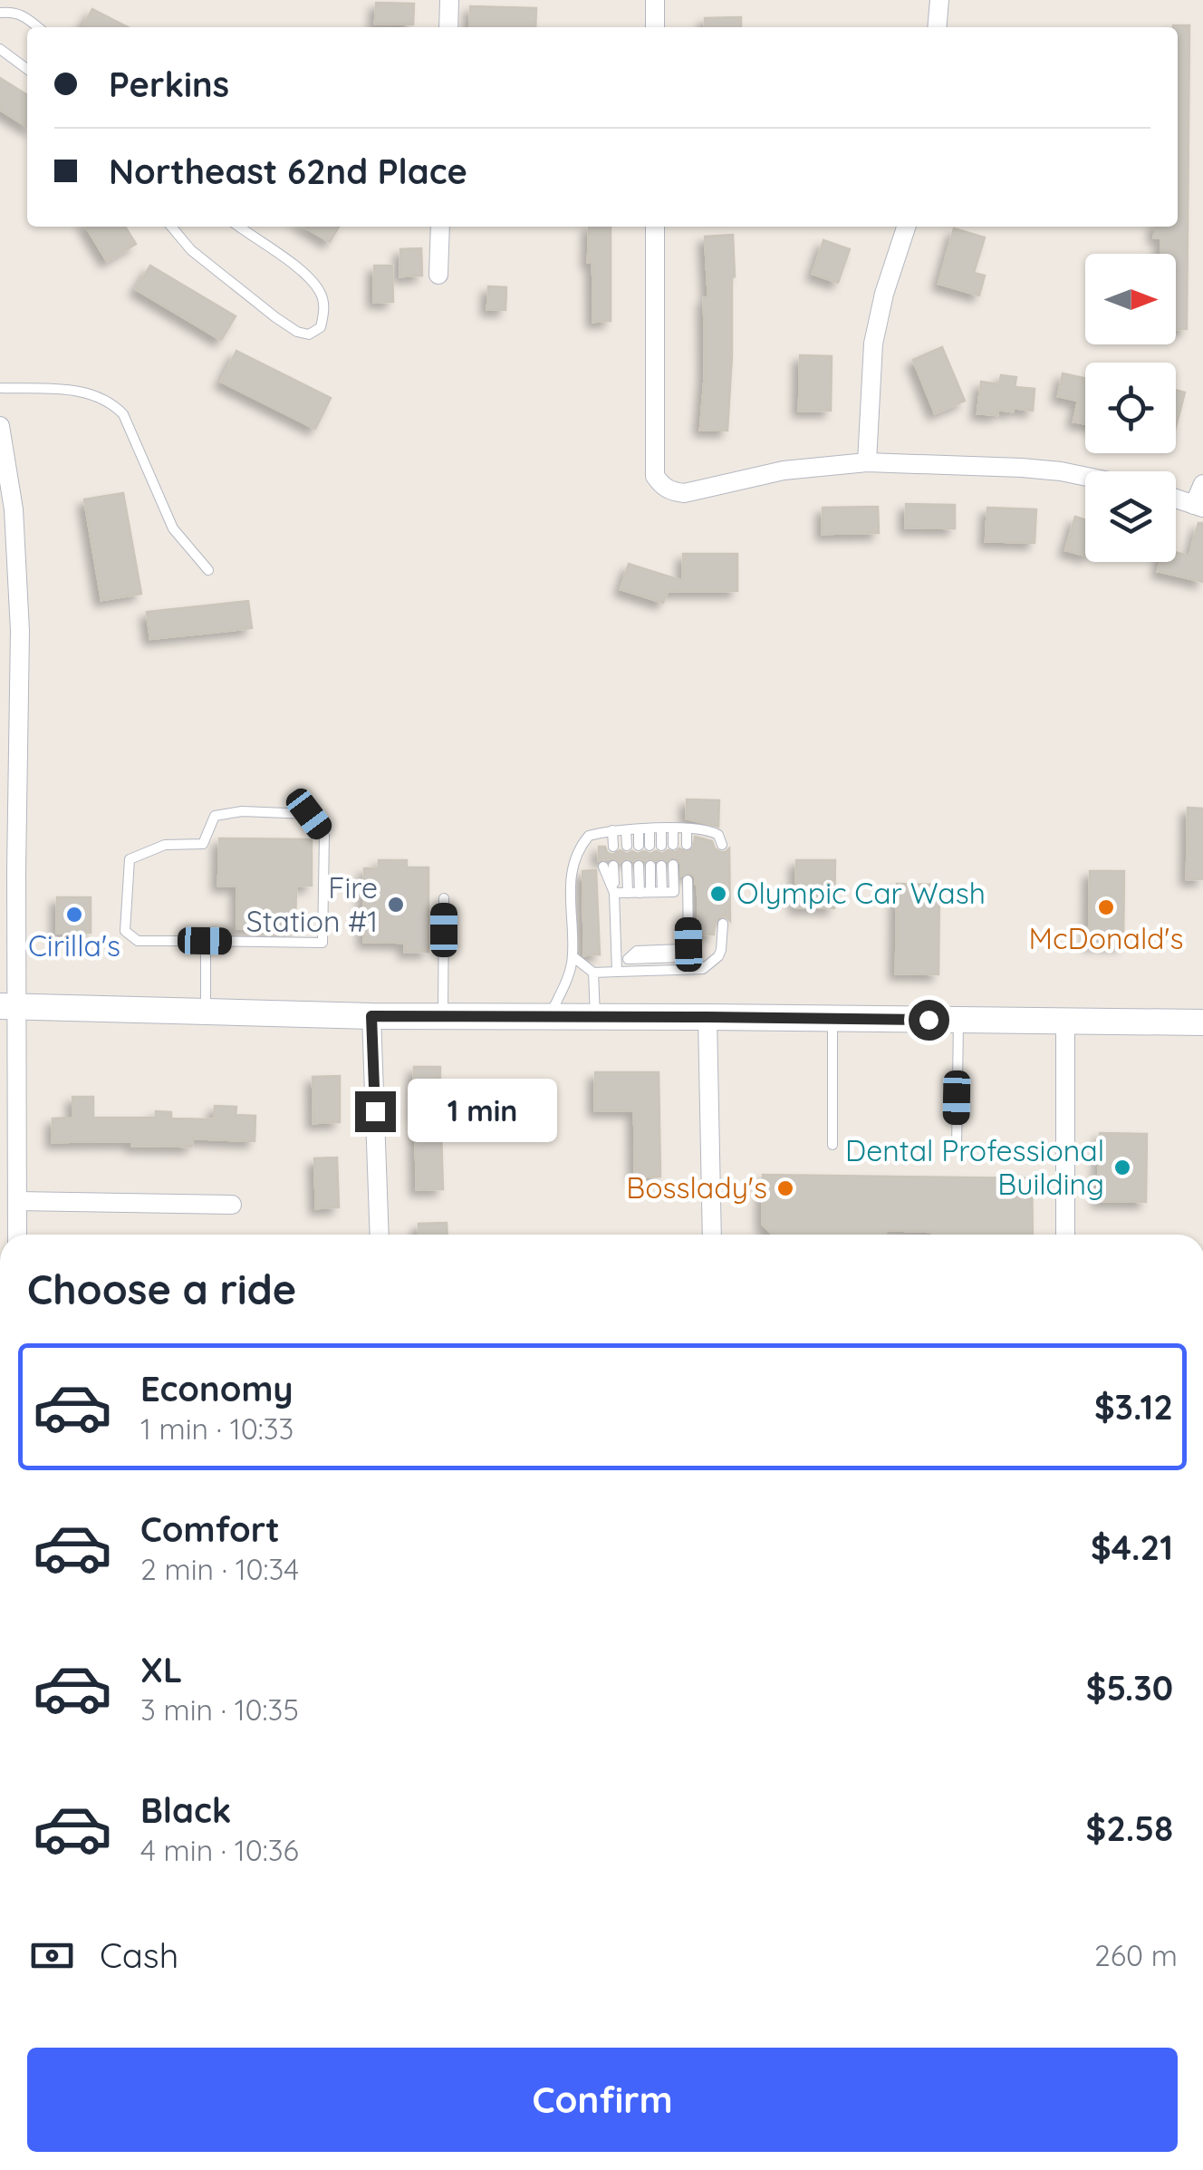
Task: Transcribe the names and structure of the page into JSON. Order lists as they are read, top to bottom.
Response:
{
  "places": [
    "Olympic Car Wash",
    "Fire Station #1",
    "McDonald's",
    "Cirilla's",
    "Dental Professional Building",
    "Bosslady's"
  ],
  "north": "right",
  "page": {
    "banner": ["Perkins", "Northeast 62nd Place"],
    "bubble": "1 min",
    "heading": "Choose a ride",
    "list": [
      {
        "name": "Economy",
        "note": "1 min · 10:33",
        "value": "$3.12"
      },
      {
        "name": "Comfort",
        "note": "2 min · 10:34",
        "value": "$4.21"
      },
      {
        "name": "XL",
        "note": "3 min · 10:35",
        "value": "$5.30"
      },
      {
        "name": "Black",
        "note": "4 min · 10:36",
        "value": "$2.58"
      }
    ],
    "pay": ["Cash", "260 m"],
    "buttons": "Confirm"
  }
}
